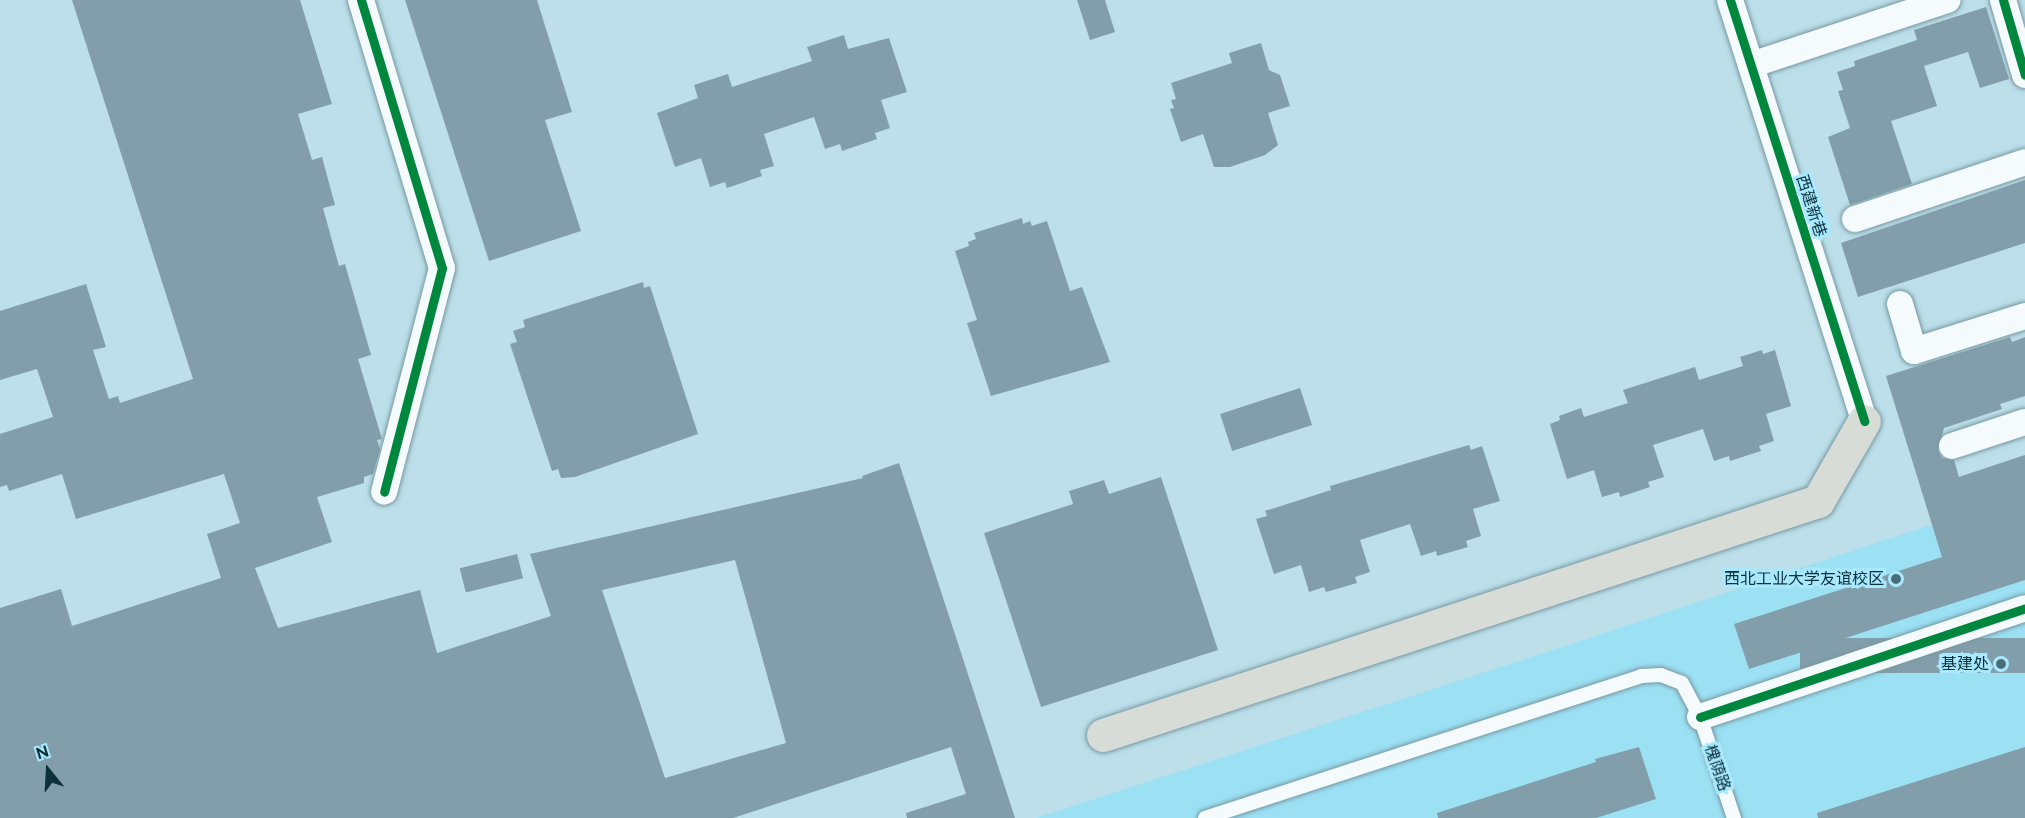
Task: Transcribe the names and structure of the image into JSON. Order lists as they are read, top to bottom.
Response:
{
  "streets": {
    "street": ["西建新巷"],
    "lane": ["槐荫路"]
  },
  "places": ["西北工业大学友谊校区", "基建处"],
  "north": "top"
}
